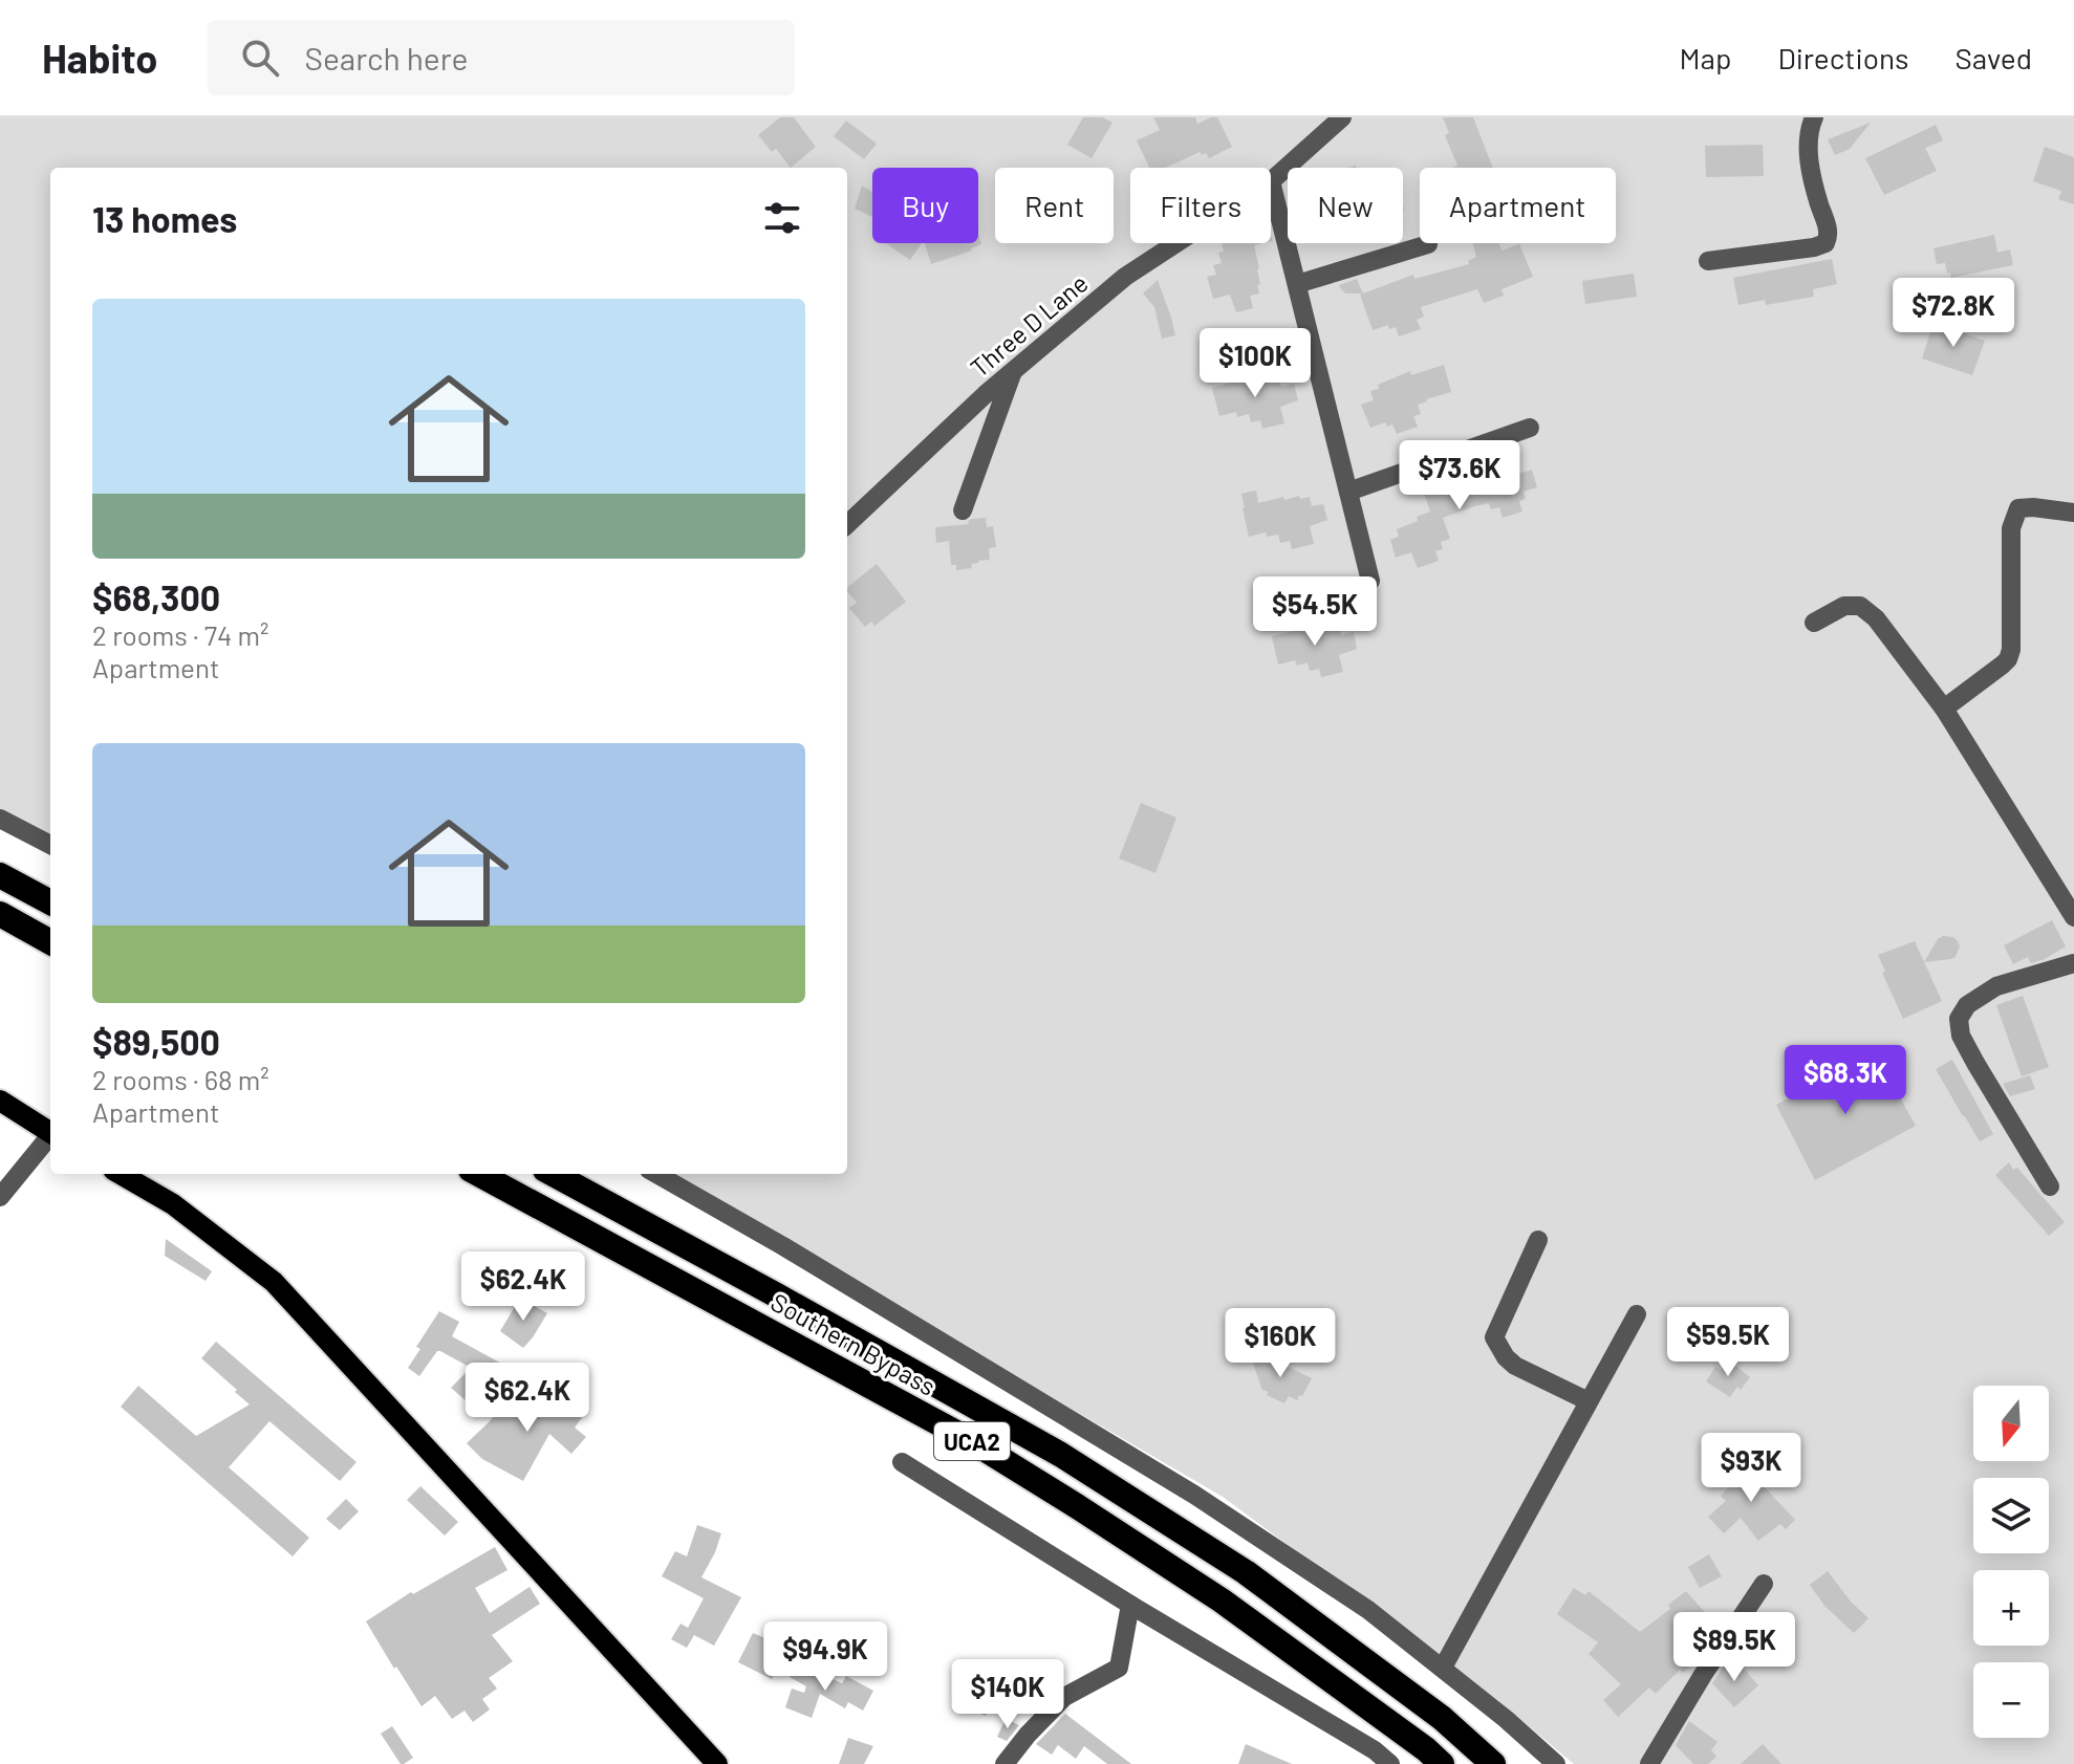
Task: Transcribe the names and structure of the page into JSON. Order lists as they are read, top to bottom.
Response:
{
  "streets": {
    "highway": ["Southern Bypass", "UCA2"],
    "street": ["Three D Lane"]
  },
  "north": "bottom",
  "page": {
    "header": "Habito",
    "search": "Search here",
    "nav": ["Map", "Directions", "Saved"],
    "chip": [
      "Buy",
      "Rent",
      "Filters",
      "New",
      "Apartment"
    ],
    "heading": "13 homes",
    "list": [
      {
        "name": "$68,300",
        "note": "2 rooms · 74 m² · Apartment"
      },
      {
        "name": "$89,500",
        "note": "2 rooms · 68 m² · Apartment"
      }
    ],
    "price": [
      "$72.8K",
      "$100K",
      "$73.6K",
      "$54.5K",
      "$68.3K",
      "$62.4K",
      "$59.5K",
      "$160K",
      "$62.4K",
      "$93K",
      "$89.5K",
      "$94.9K",
      "$140K"
    ],
    "map_buttons": ["+", "−"]
  }
}
